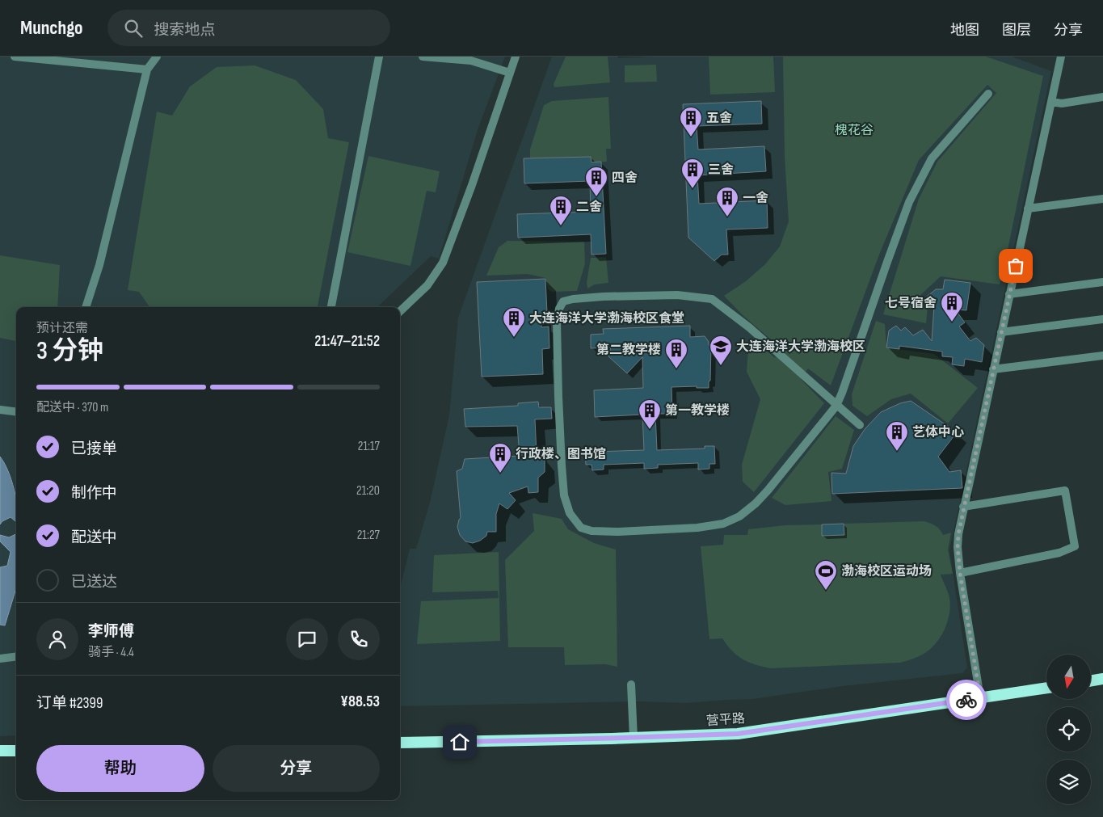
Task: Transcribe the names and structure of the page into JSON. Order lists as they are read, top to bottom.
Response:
{
  "streets": {
    "highway": ["营平路"]
  },
  "parks": ["槐花谷"],
  "places": {
    "building": [
      "五舍",
      "三舍",
      "四舍",
      "一舍",
      "二舍",
      "七号宿舍",
      "大连海洋大学渤海校区食堂",
      "第二教学楼",
      "第一教学楼",
      "艺体中心",
      "行政楼、图书馆"
    ],
    "school or university": ["大连海洋大学渤海校区"],
    "sports": ["渤海校区运动场"]
  },
  "north": "bottom",
  "page": {
    "header": "Munchgo",
    "search": "搜索地点",
    "nav": ["地图", "图层", "分享"],
    "heading": ["3 分钟", "预计还需", "21:47–21:52"],
    "panel": [
      "李师傅",
      "骑手 · 4.4",
      "订单 #2399",
      "¥88.53"
    ],
    "bar": "配送中 · 370 m",
    "list": [
      ["已接单", "21:17"],
      ["制作中", "21:20"],
      ["配送中", "21:27"],
      "已送达"
    ],
    "buttons": ["帮助", "分享"]
  }
}
